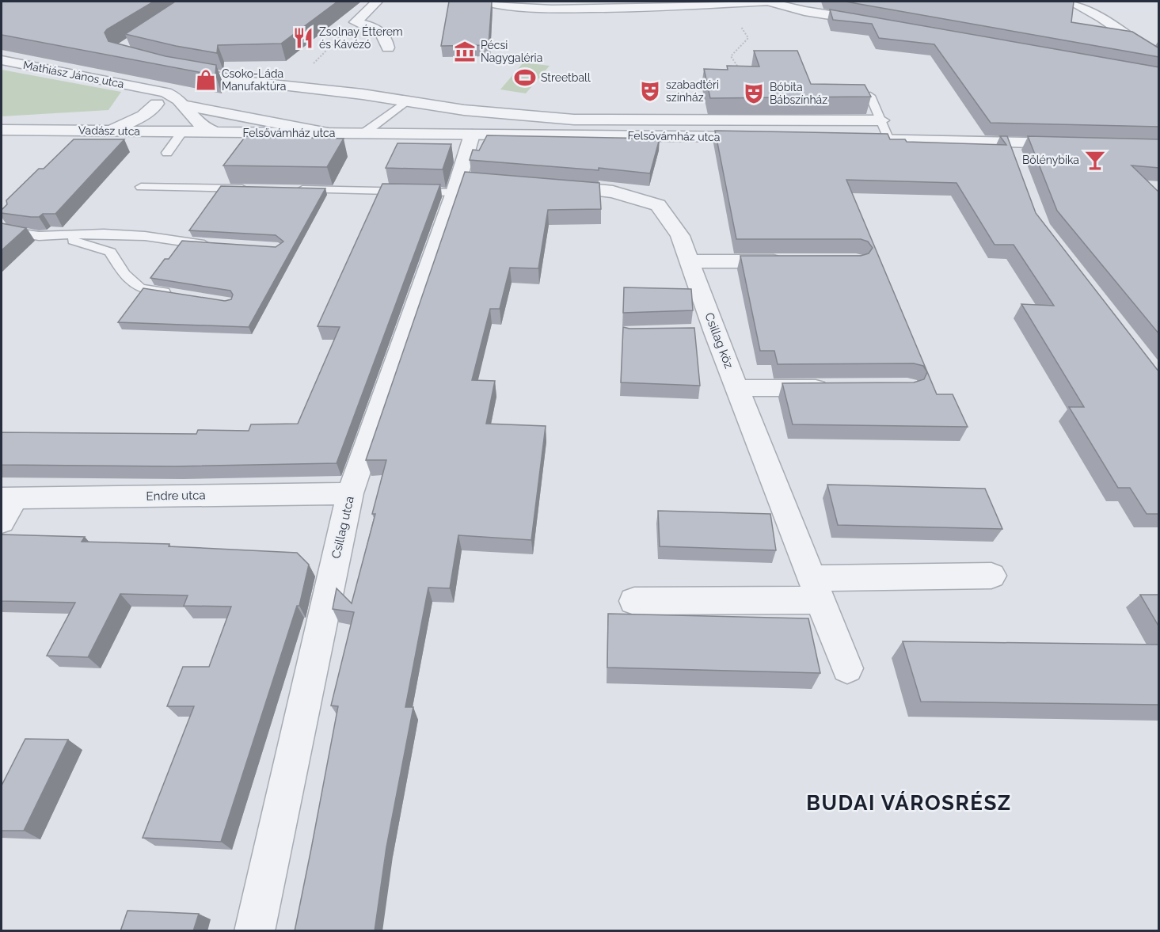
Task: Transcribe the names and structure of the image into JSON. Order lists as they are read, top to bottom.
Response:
{
  "streets": {
    "street": [
      "Mathiász János utca",
      "Vadász utca",
      "Felsővámház utca",
      "Csillag köz",
      "Endre utca",
      "Csillag utca"
    ]
  },
  "crossings": [
    ["Mathiász János utca", "Vadász utca"],
    ["Mathiász János utca", "Felsővámház utca"],
    ["Vadász utca", "Felsővámház utca"],
    ["Felsővámház utca", "Csillag utca"],
    ["Endre utca", "Csillag utca"]
  ],
  "districts": ["BUDAI VÁROSRÉSZ"],
  "places": {
    "restaurant": ["Zsolnay Étterem és Kávézó"],
    "museum": ["Pécsi Nagygaléria"],
    "sports": ["Streetball"],
    "shop": ["Csoko-Láda Manufaktúra"],
    "theatre": ["szabadtéri színház", "Bóbita Bábszínház"],
    "bar": ["Bölénybika"]
  }
}
